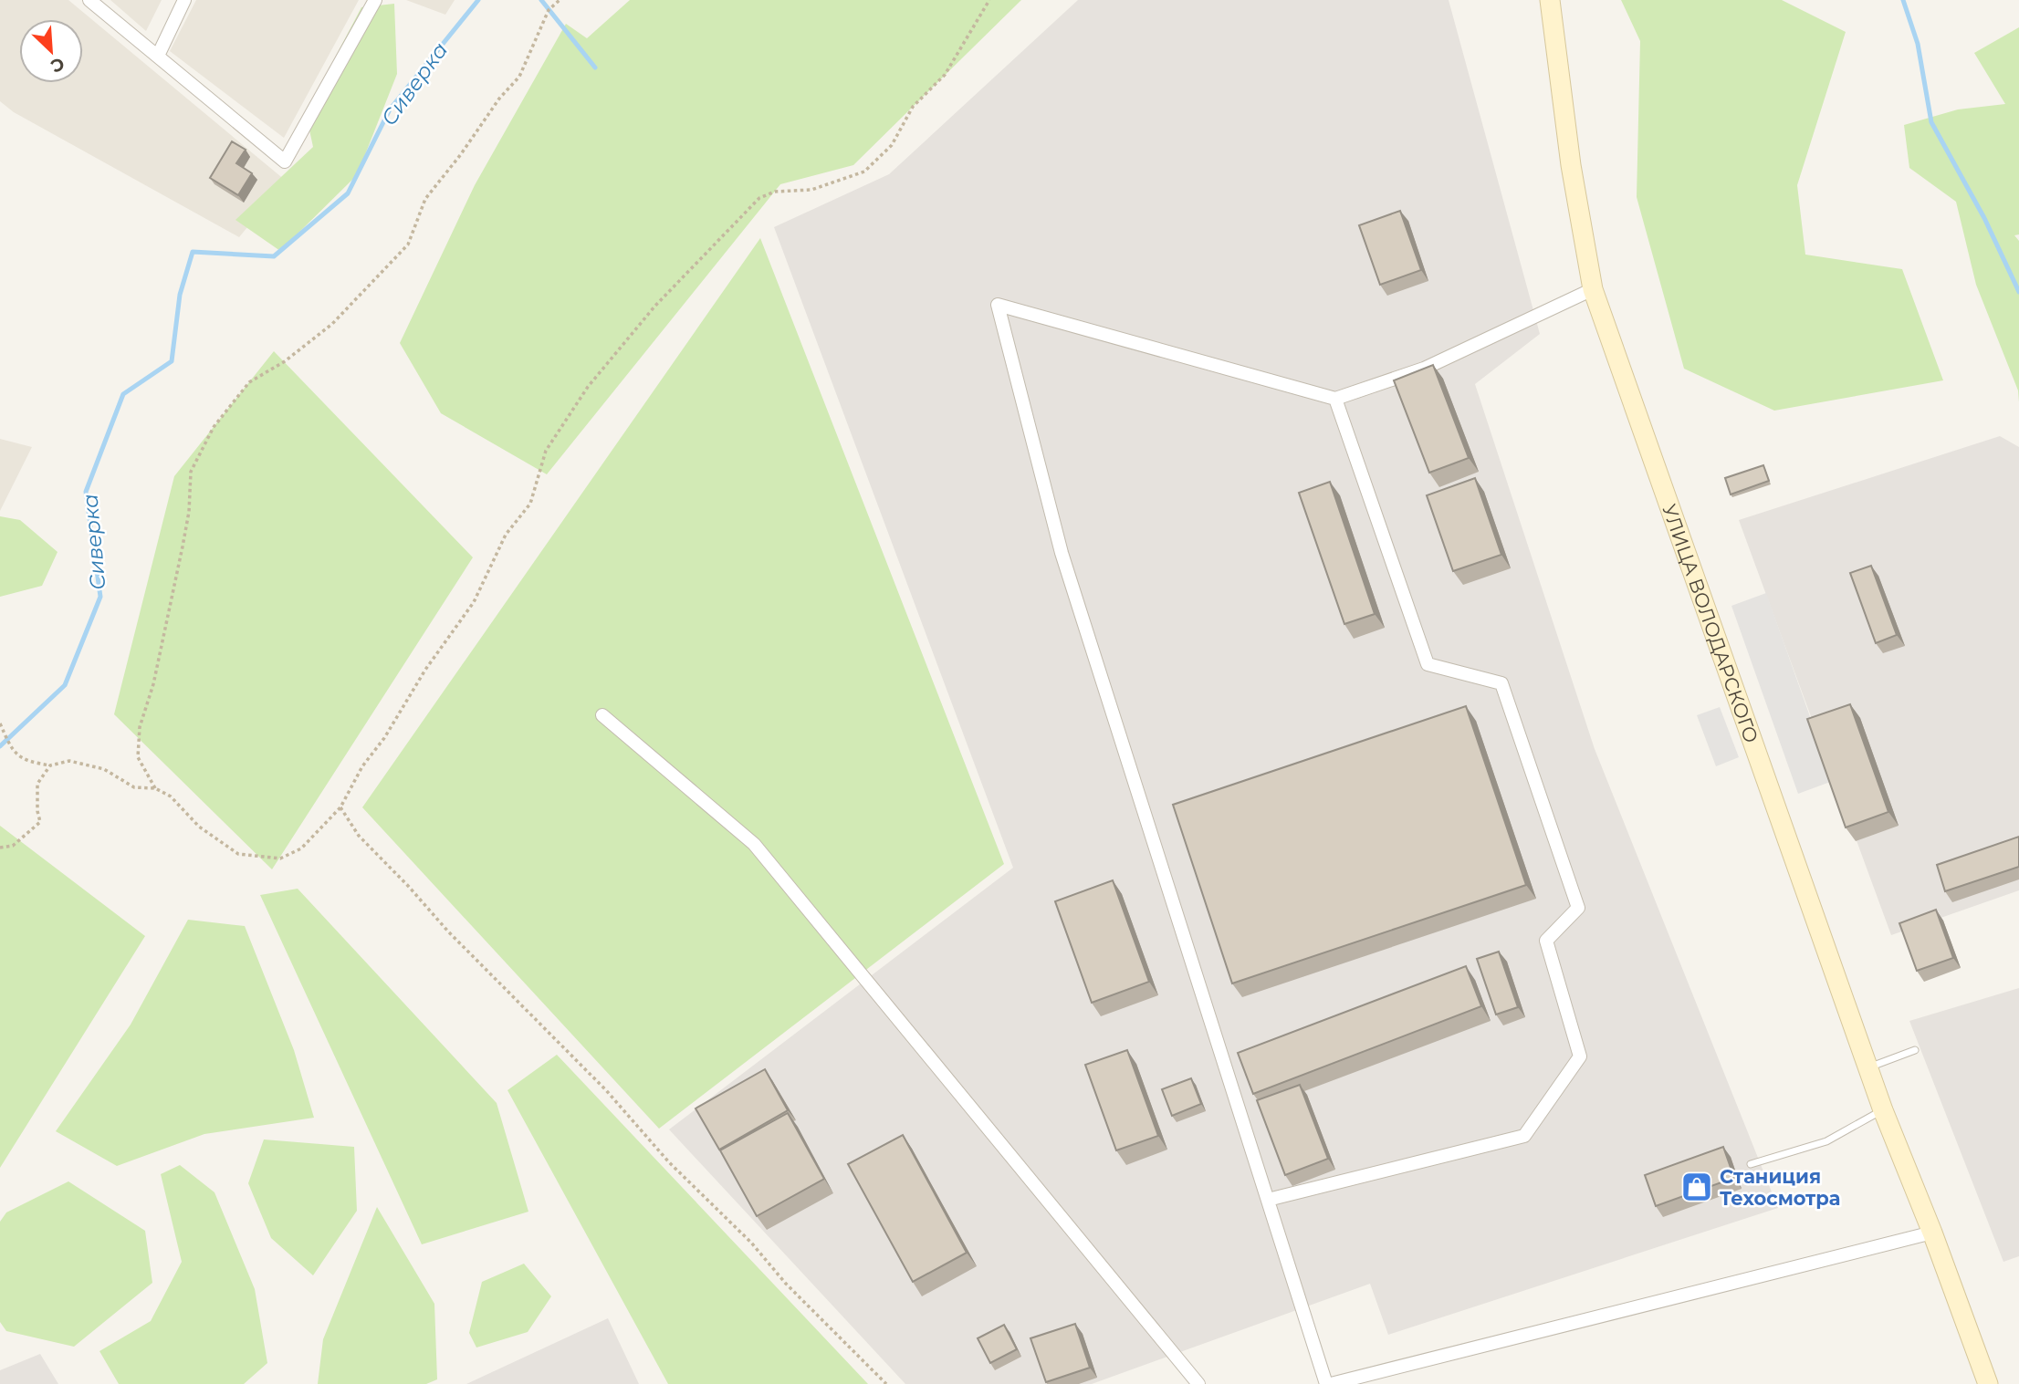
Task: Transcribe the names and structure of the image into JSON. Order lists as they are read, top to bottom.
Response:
{
  "streets": {
    "main road": ["УЛИЦА ВОЛОДАРСКОГО"]
  },
  "water": ["Сиверка"],
  "places": {
    "shop": ["Станиция Техосмотра"]
  },
  "north": "bottom right"
}
